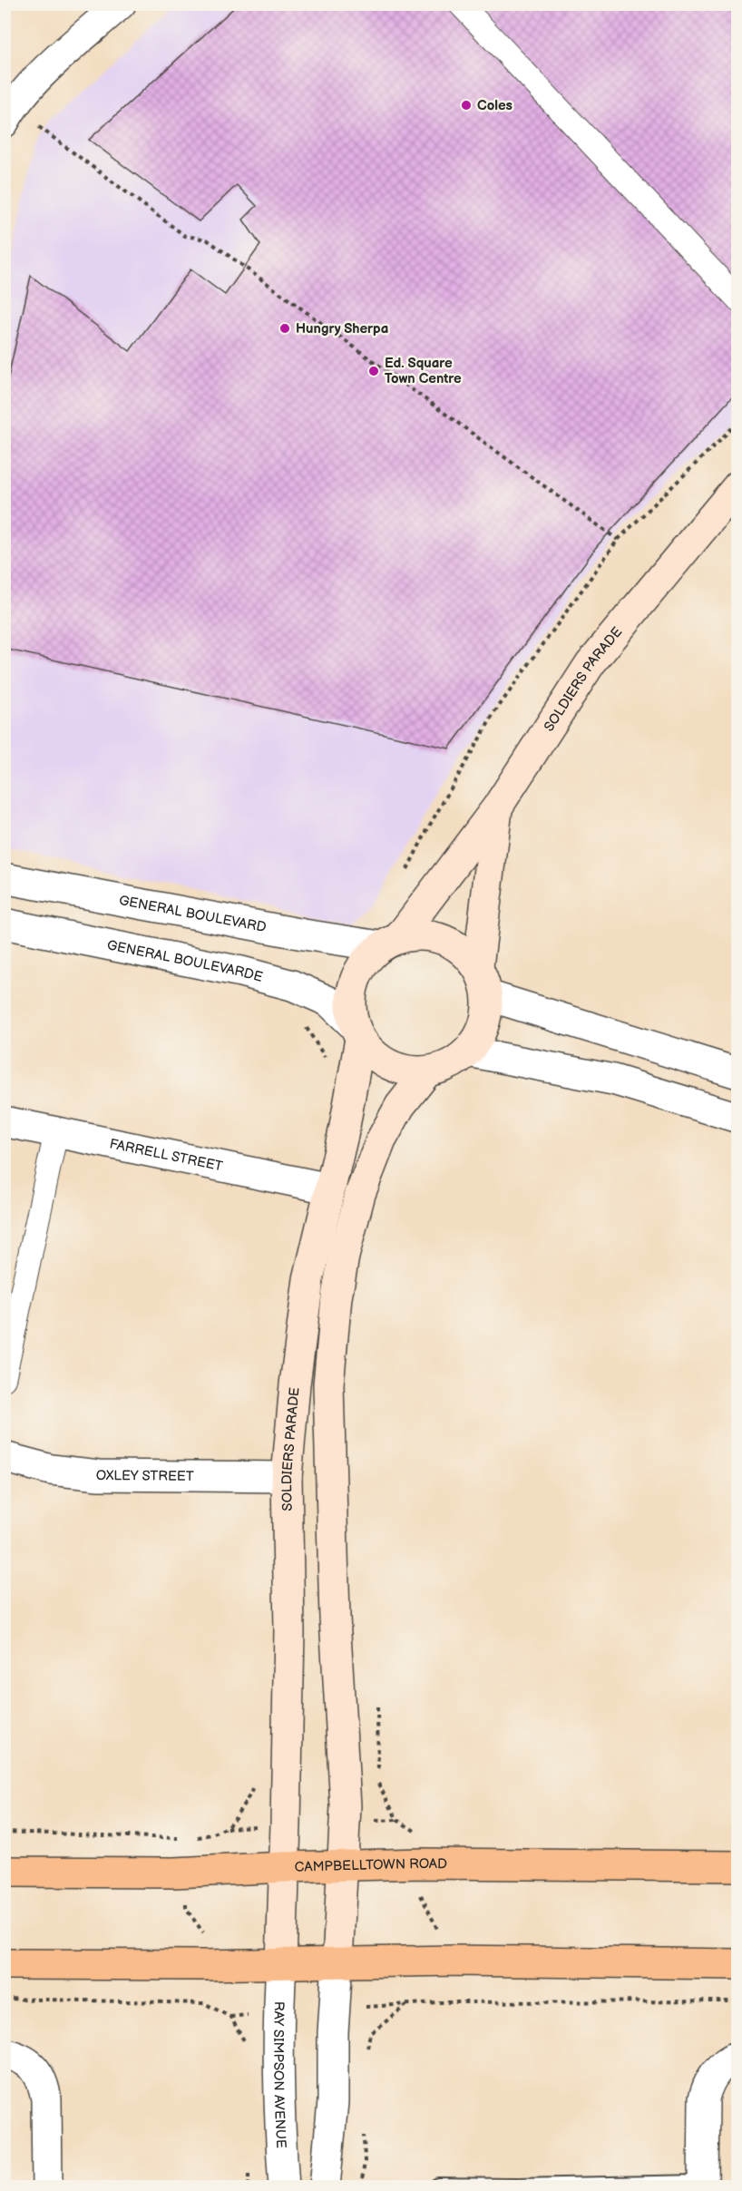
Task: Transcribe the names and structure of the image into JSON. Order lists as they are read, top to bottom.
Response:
{
  "streets": {
    "main road": ["SOLDIERS PARADE", "CAMPBELLTOWN ROAD"],
    "street": [
      "GENERAL BOULEVARD",
      "GENERAL BOULEVARDE",
      "FARRELL STREET",
      "OXLEY STREET",
      "RAY SIMPSON AVENUE"
    ]
  },
  "crossings": [
    ["SOLDIERS PARADE", "GENERAL BOULEVARD"],
    ["SOLDIERS PARADE", "GENERAL BOULEVARDE"],
    ["SOLDIERS PARADE", "FARRELL STREET"],
    ["SOLDIERS PARADE", "OXLEY STREET"],
    ["SOLDIERS PARADE", "CAMPBELLTOWN ROAD"],
    ["SOLDIERS PARADE", "RAY SIMPSON AVENUE"],
    ["GENERAL BOULEVARD", "GENERAL BOULEVARDE"]
  ],
  "places": ["Coles", "Hungry Sherpa", "Ed. Square Town Centre"]
}
